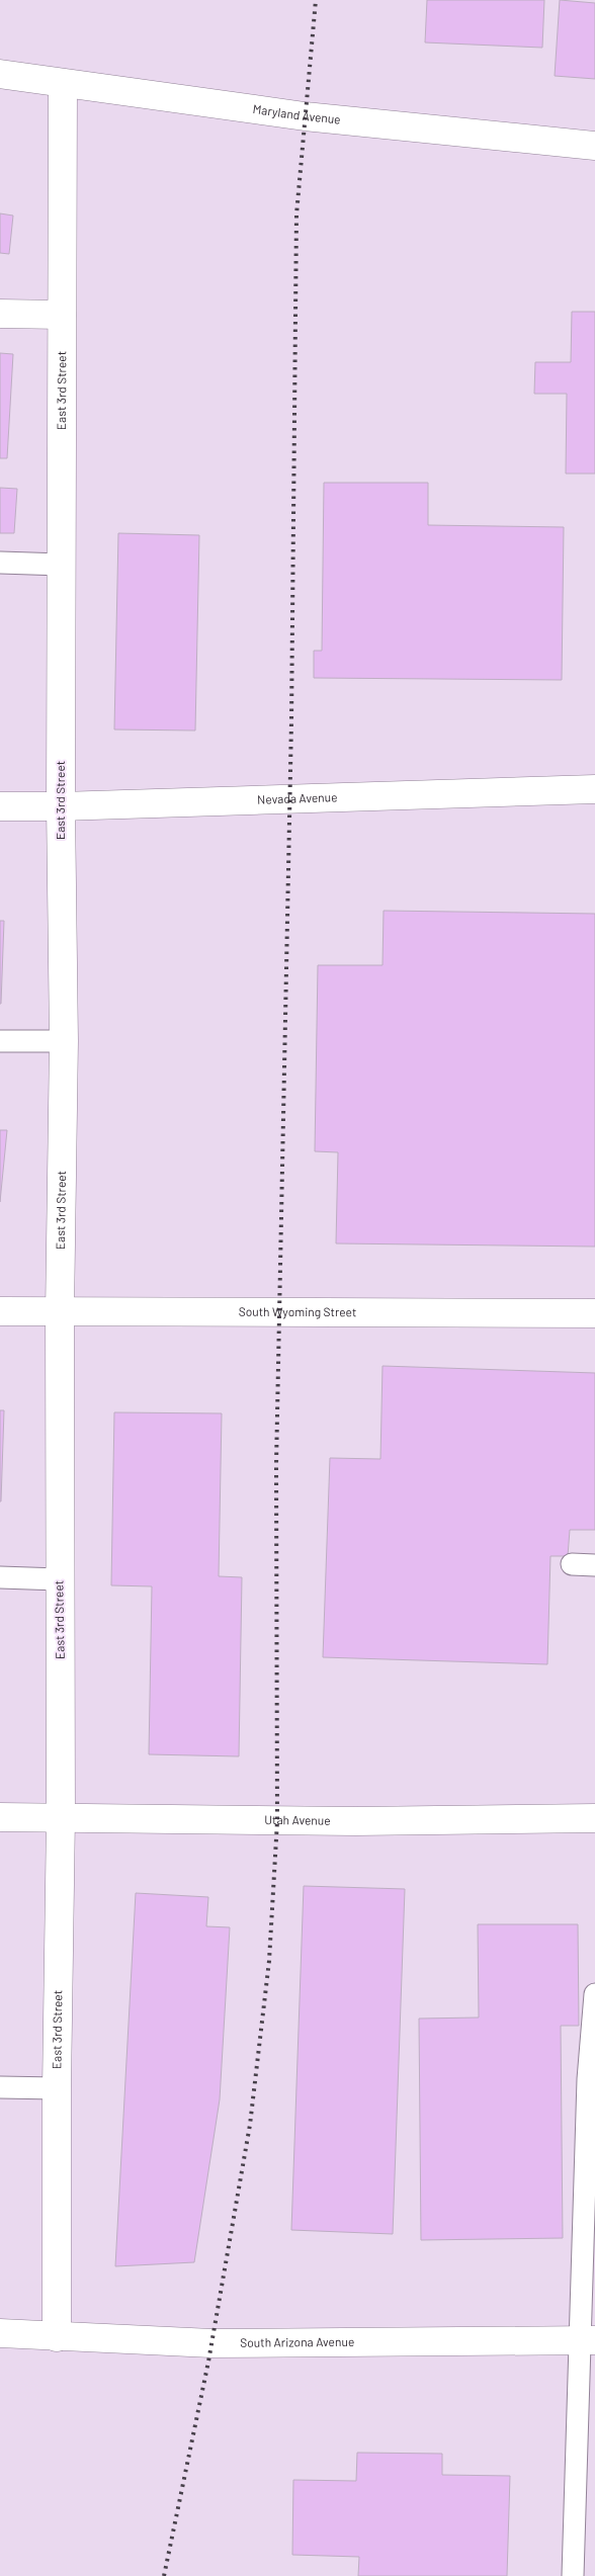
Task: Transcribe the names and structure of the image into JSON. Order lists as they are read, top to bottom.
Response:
{
  "streets": {
    "street": [
      "Maryland Avenue",
      "East 3rd Street",
      "Nevada Avenue",
      "South Wyoming Street",
      "Utah Avenue",
      "South Arizona Avenue"
    ]
  },
  "crossings": [
    ["Maryland Avenue", "East 3rd Street"],
    ["East 3rd Street", "Nevada Avenue"],
    ["East 3rd Street", "South Wyoming Street"],
    ["East 3rd Street", "Utah Avenue"],
    ["East 3rd Street", "South Arizona Avenue"]
  ]
}
